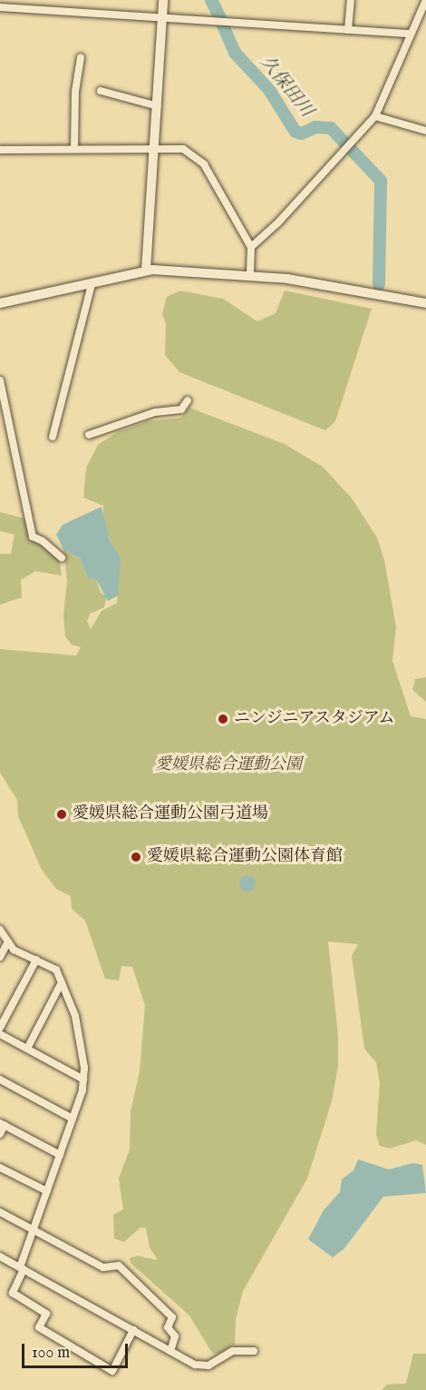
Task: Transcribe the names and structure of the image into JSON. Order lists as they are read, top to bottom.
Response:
{
  "water": ["久保田川"],
  "parks": ["愛媛県総合運動公園"],
  "places": ["ニンジニアスタジアム", "愛媛県総合運動公園弓道場", "愛媛県総合運動公園体育館"],
  "scale_bar": "100 m"
}
